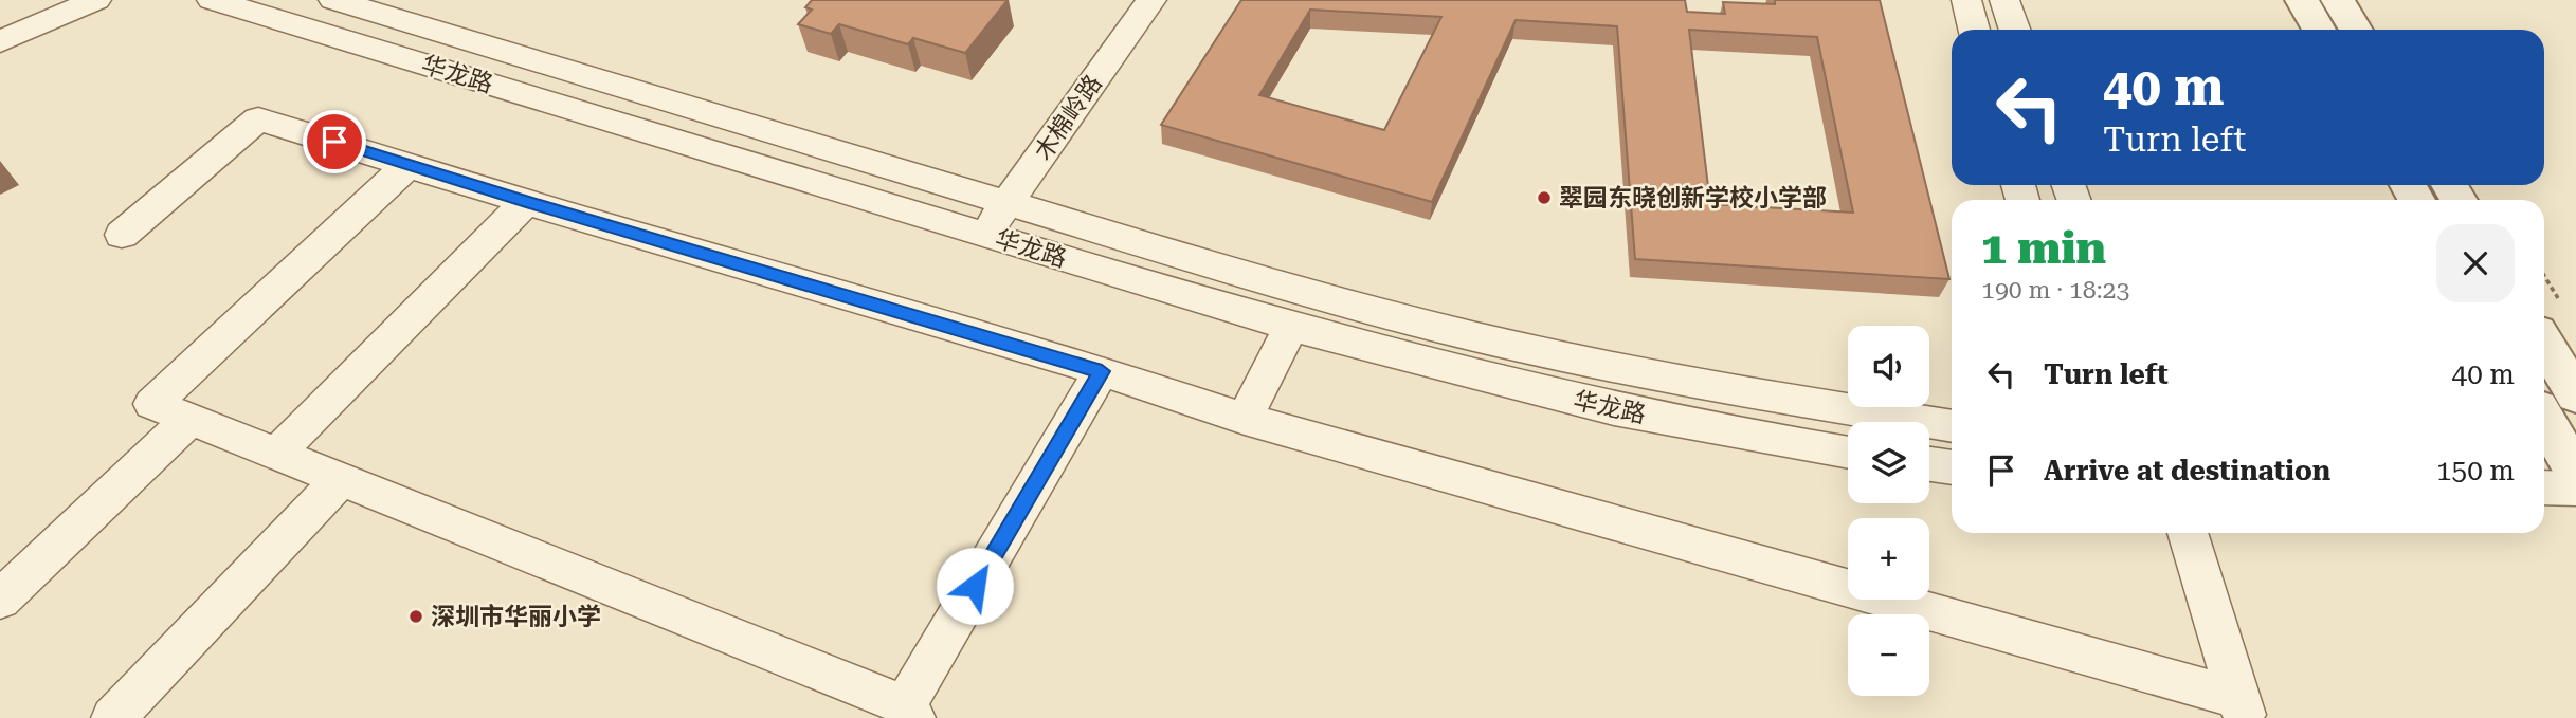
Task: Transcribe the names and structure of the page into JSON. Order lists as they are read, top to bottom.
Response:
{
  "streets": {
    "street": ["华龙路", "木棉岭路"]
  },
  "crossings": [
    ["华龙路", "木棉岭路"]
  ],
  "places": ["翠园东晓创新学校小学部", "深圳市华丽小学"],
  "page": {
    "turn": ["40 m", "Turn left"],
    "heading": ["1 min", "190 m · 18:23"],
    "map_buttons": ["+", "−"],
    "list": [
      {
        "name": "Turn left",
        "value": "40 m"
      },
      {
        "name": "Arrive at destination",
        "value": "150 m"
      }
    ]
  }
}
